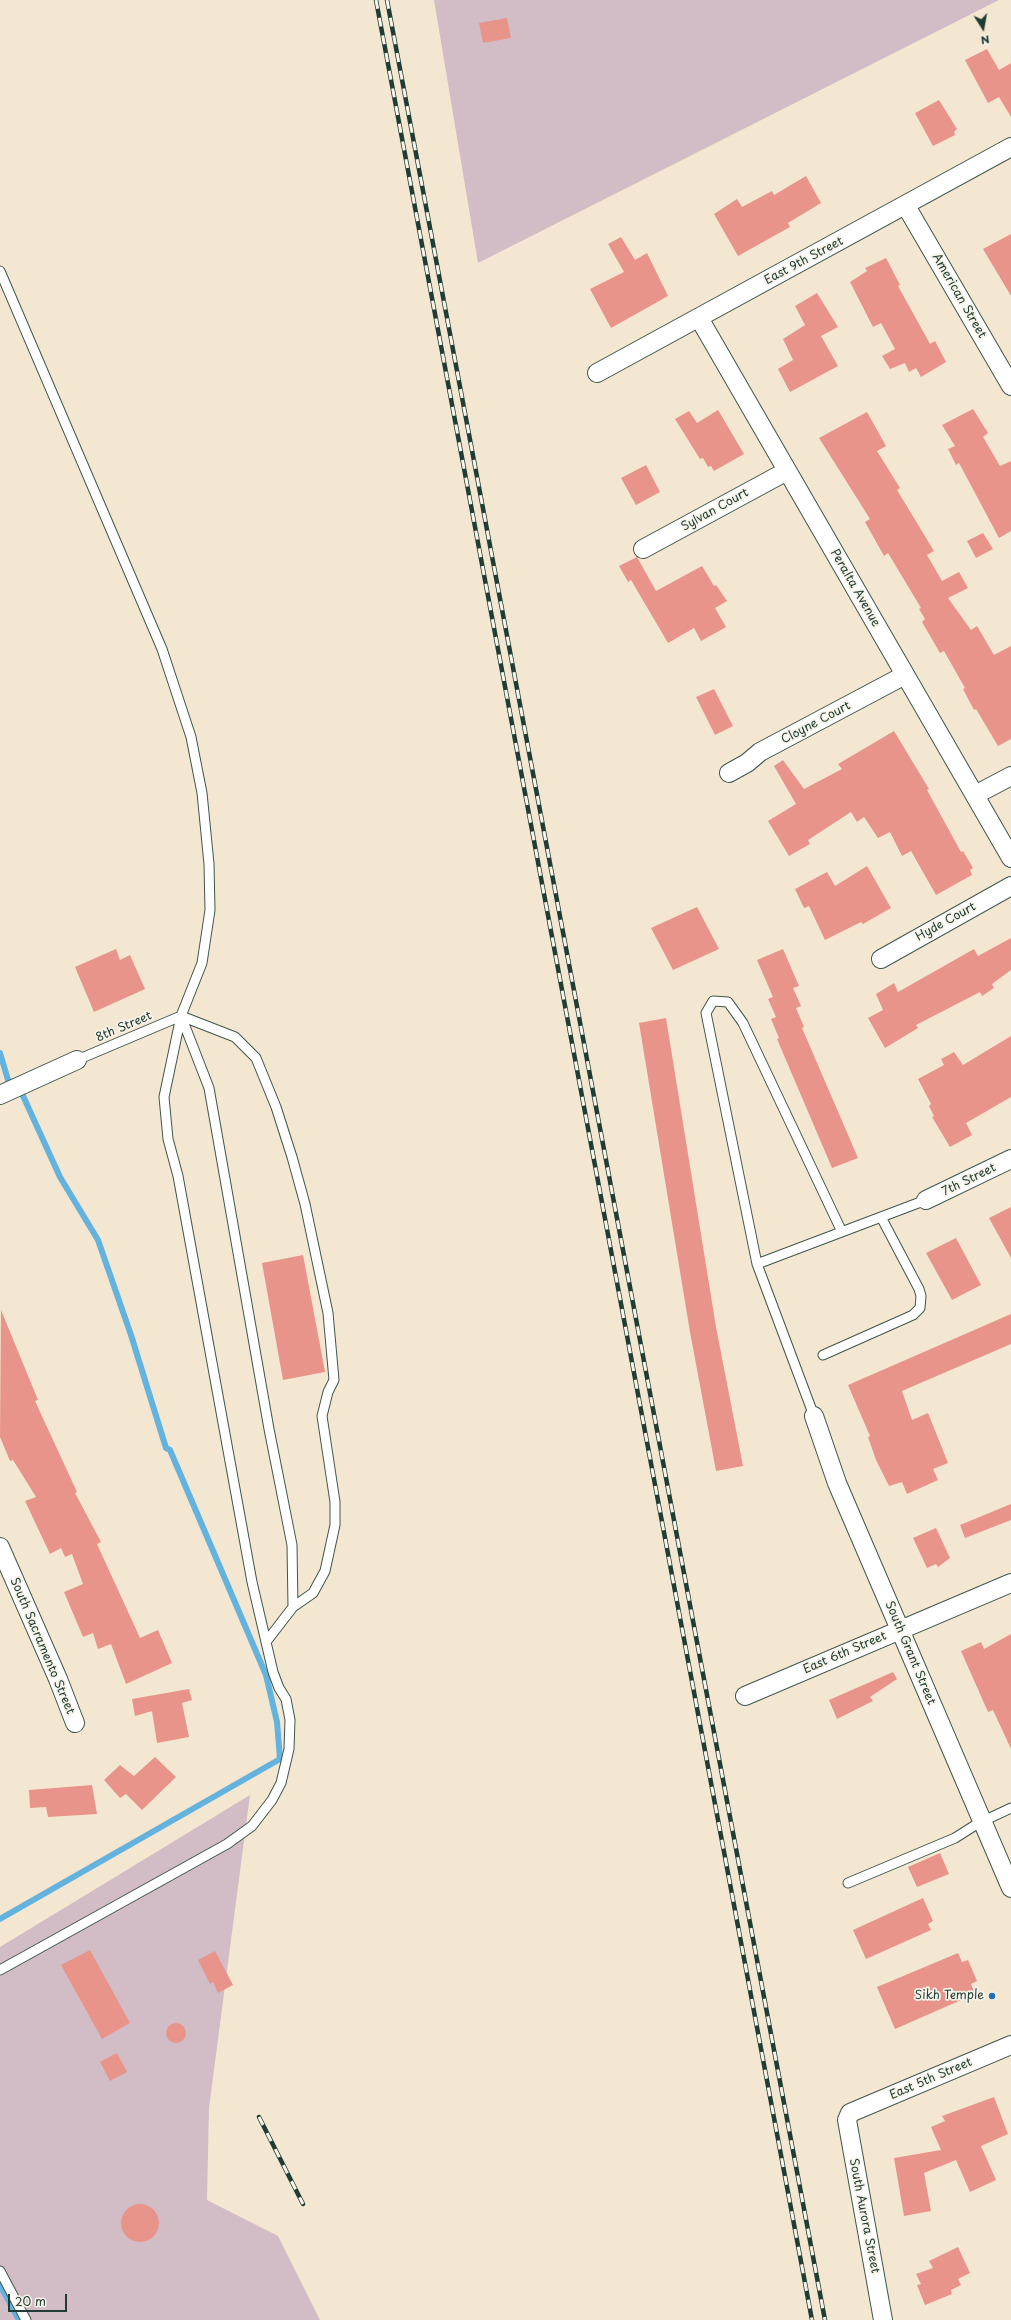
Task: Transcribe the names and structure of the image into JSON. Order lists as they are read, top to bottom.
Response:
{
  "streets": {
    "street": [
      "East 9th Street",
      "American Street",
      "Sylvan Court",
      "Peralta Avenue",
      "Cloyne Court",
      "Hyde Court",
      "7th Street",
      "South Sacramento Street",
      "East 6th Street",
      "South Grant Street",
      "East 5th Street",
      "South Aurora Street"
    ],
    "lane": ["8th Street"]
  },
  "crossings": [
    ["East 9th Street", "American Street"],
    ["East 9th Street", "Peralta Avenue"],
    ["Sylvan Court", "Peralta Avenue"],
    ["Peralta Avenue", "Cloyne Court"],
    ["East 6th Street", "South Grant Street"],
    ["East 5th Street", "South Aurora Street"]
  ],
  "places": ["Sikh Temple"],
  "scale_bar": "20 m",
  "north": "bottom"
}
